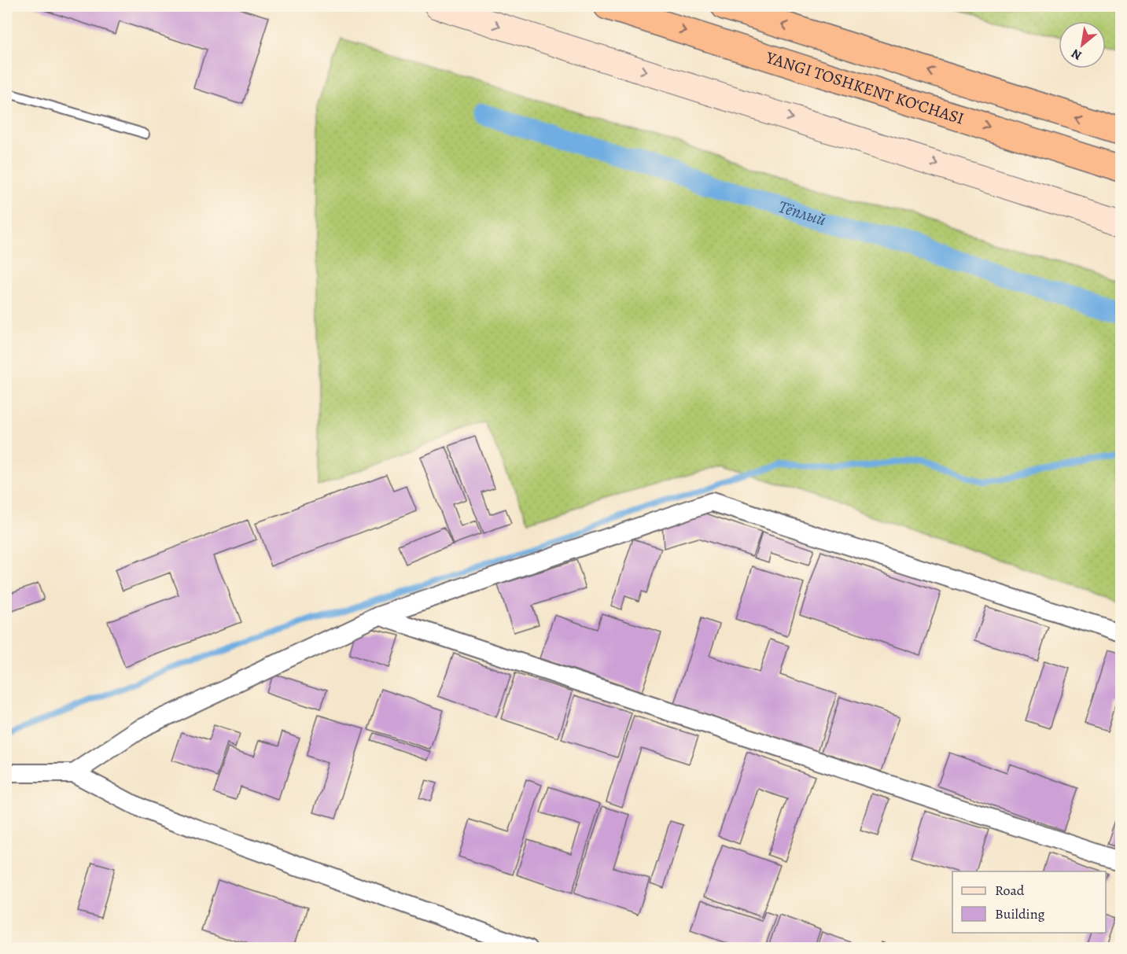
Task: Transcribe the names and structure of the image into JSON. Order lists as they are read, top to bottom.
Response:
{
  "streets": {
    "highway": ["YANGI TOSHKENT KO‘CHASI"]
  },
  "water": ["Тёплый"],
  "legend": ["Road", "Building"],
  "north": "bottom left"
}
